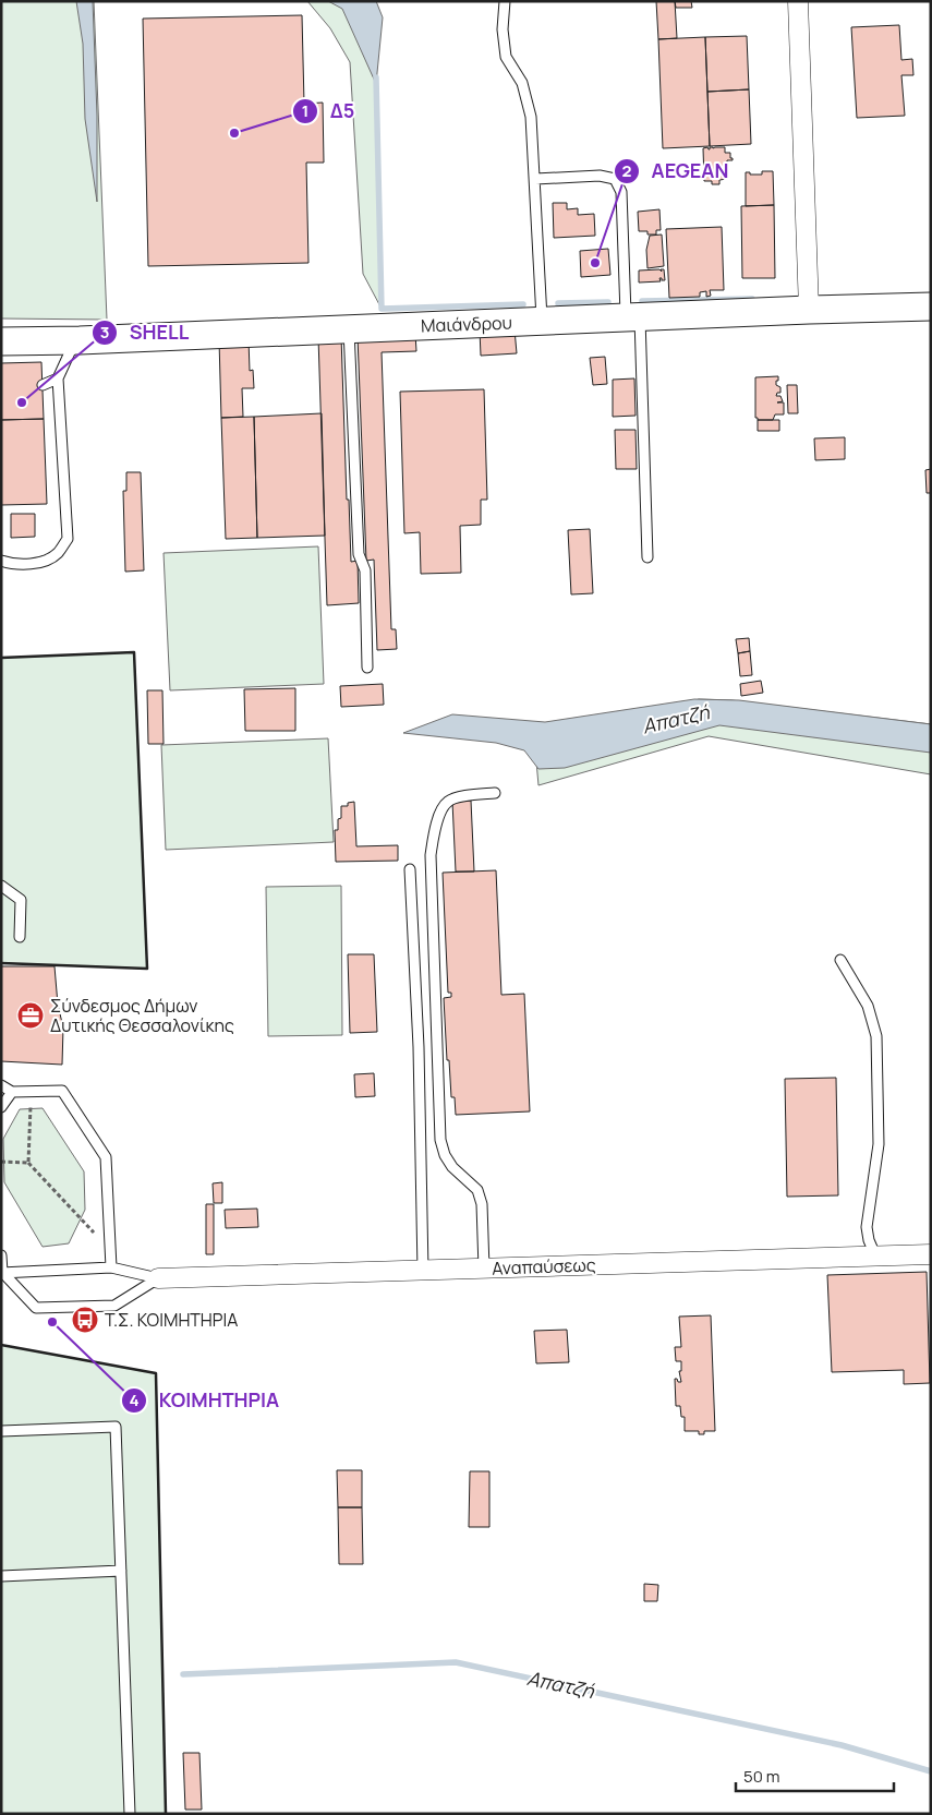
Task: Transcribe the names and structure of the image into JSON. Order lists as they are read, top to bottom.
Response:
{
  "streets": {
    "main road": ["Μαιάνδρου"],
    "street": ["Αναπαύσεως"]
  },
  "water": ["Απατζή"],
  "places": {
    "other": [
      "Δ5",
      "AEGEAN",
      "SHELL",
      "ΚΟΙΜΗΤΗΡΙΑ"
    ],
    "office": ["Σύνδεσμος Δήμων Δυτικής Θεσσαλονίκης"],
    "bus stop": ["Τ.Σ. ΚΟΙΜΗΤΗΡΙΑ"]
  },
  "scale_bar": "50 m"
}
